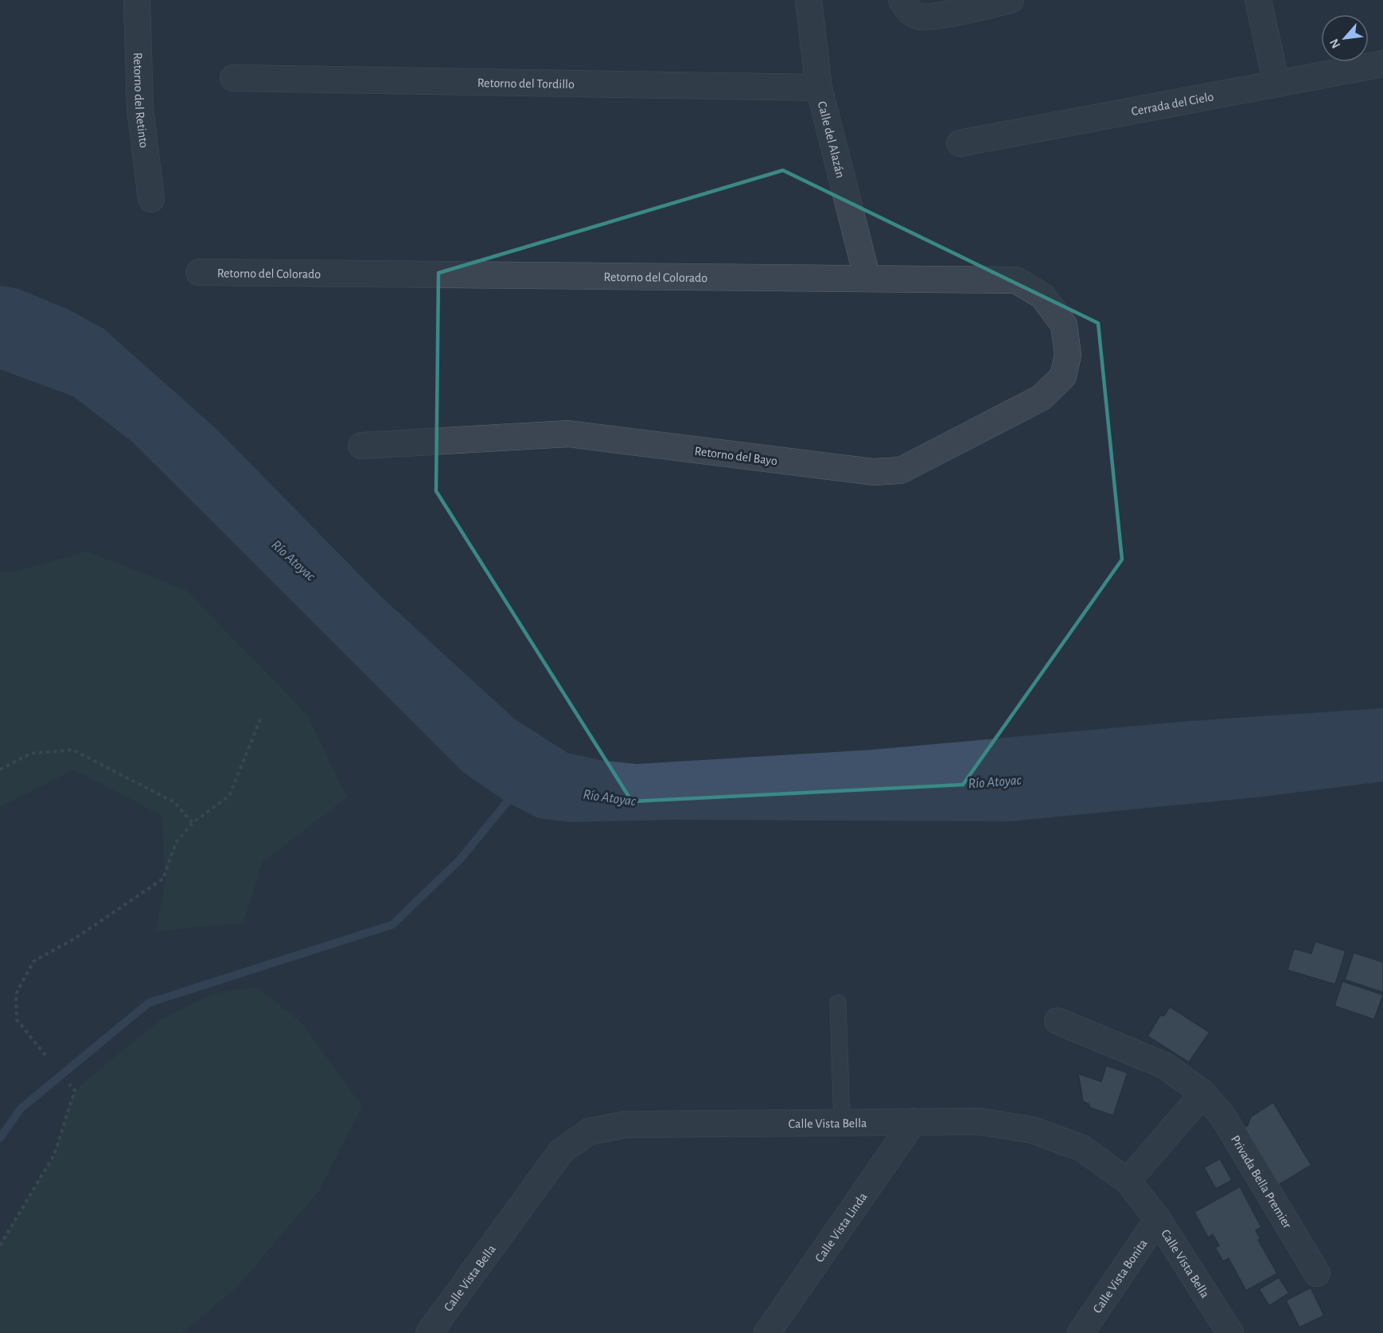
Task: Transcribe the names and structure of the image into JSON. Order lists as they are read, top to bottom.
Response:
{
  "streets": {
    "street": [
      "Retorno del Tordillo",
      "Retorno del Retinto",
      "Cerrada del Cielo",
      "Calle del Alazán",
      "Retorno del Colorado",
      "Retorno del Bayo",
      "Calle Vista Bella",
      "Privada Bella Premier",
      "Calle Vista Linda",
      "Calle Vista Bonita"
    ]
  },
  "crossings": [
    ["Retorno del Tordillo", "Calle del Alazán"],
    ["Calle del Alazán", "Retorno del Colorado"],
    ["Retorno del Colorado", "Retorno del Bayo"],
    ["Calle Vista Bella", "Calle Vista Linda"],
    ["Calle Vista Bella", "Calle Vista Bonita"]
  ],
  "water": ["Río Atoyac"],
  "north": "bottom left"
}
